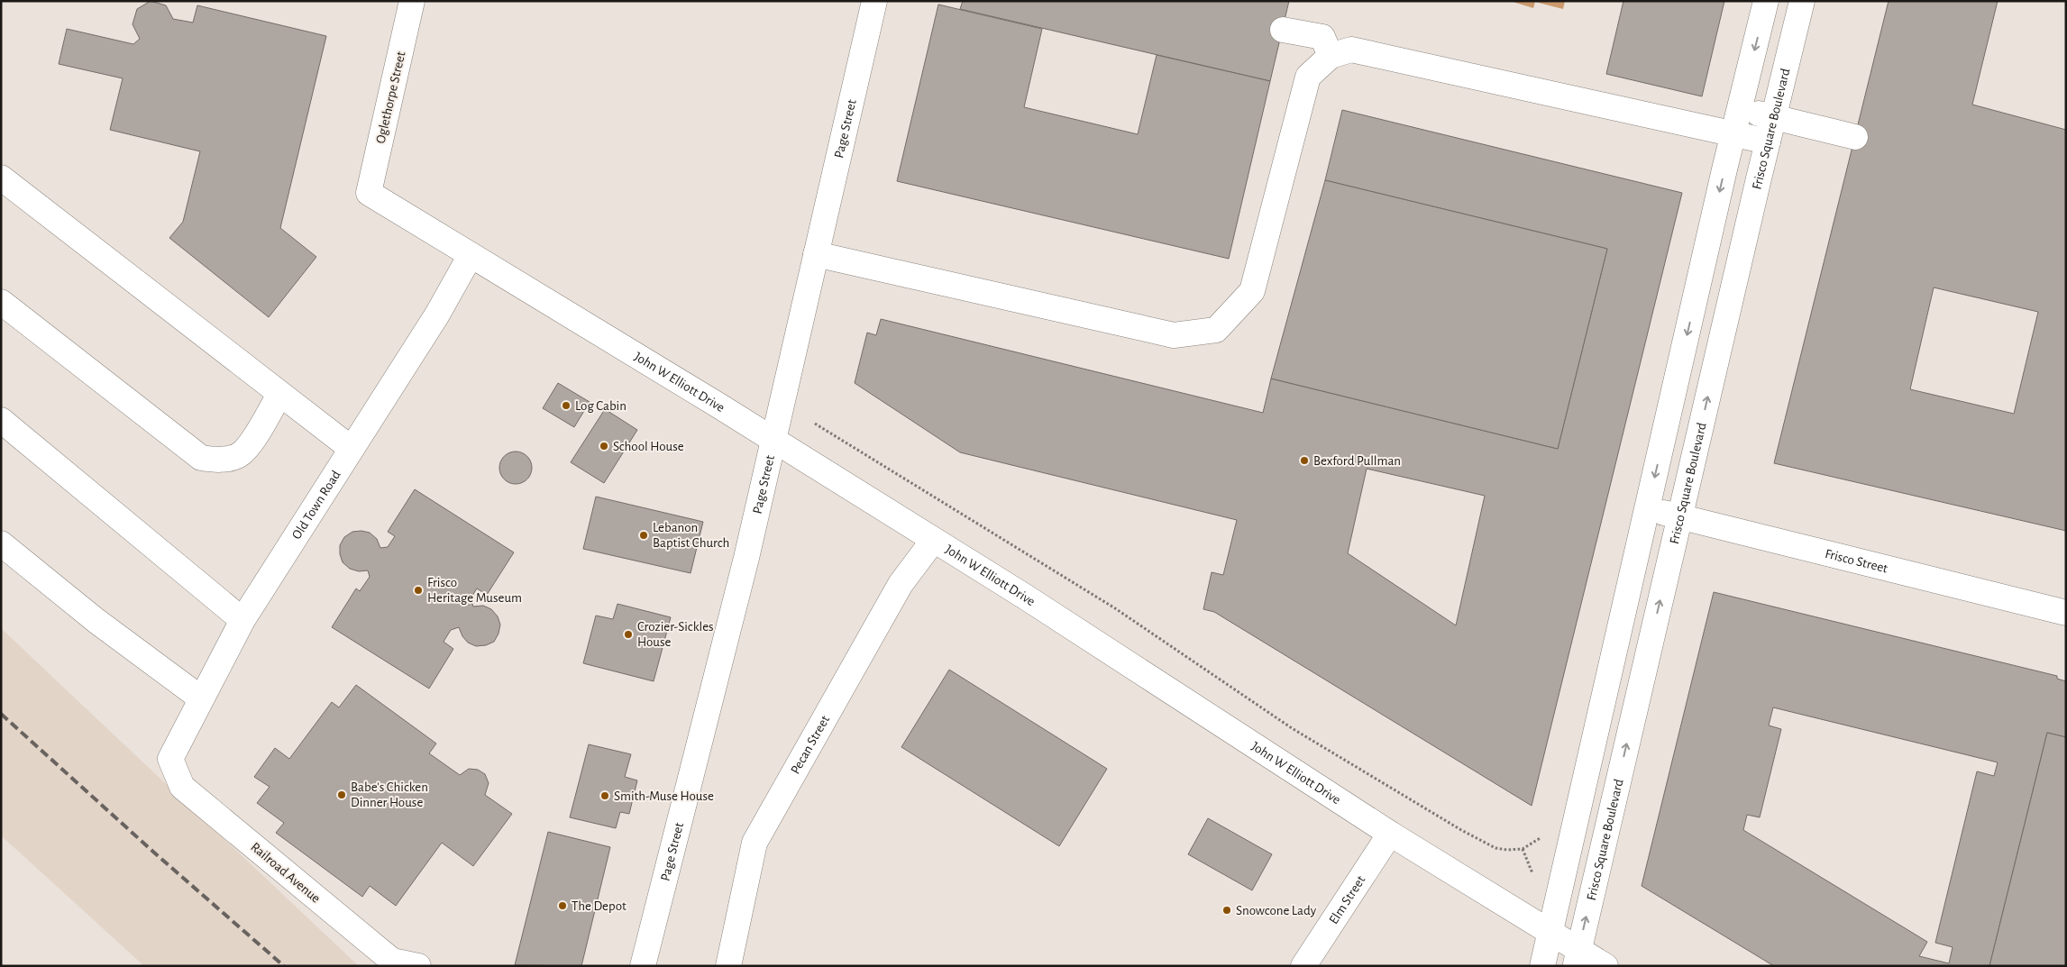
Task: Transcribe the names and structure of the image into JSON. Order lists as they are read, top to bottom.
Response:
{
  "streets": {
    "street": [
      "Oglethorpe Street",
      "Frisco Square Boulevard",
      "Page Street",
      "John W Elliott Drive",
      "Old Town Road",
      "Frisco Street",
      "Pecan Street",
      "Railroad Avenue",
      "Elm Street"
    ]
  },
  "crossings": [
    ["Oglethorpe Street", "John W Elliott Drive"],
    ["Frisco Square Boulevard", "John W Elliott Drive"],
    ["Frisco Square Boulevard", "Frisco Street"],
    ["Page Street", "John W Elliott Drive"],
    ["John W Elliott Drive", "Old Town Road"],
    ["John W Elliott Drive", "Pecan Street"],
    ["John W Elliott Drive", "Elm Street"],
    ["Old Town Road", "Railroad Avenue"]
  ],
  "places": [
    "Log Cabin",
    "School House",
    "Bexford Pullman",
    "Lebanon Baptist Church",
    "Frisco Heritage Museum",
    "Crozier-Sickles House",
    "Babe's Chicken Dinner House",
    "Smith-Muse House",
    "The Depot",
    "Snowcone Lady"
  ]
}
